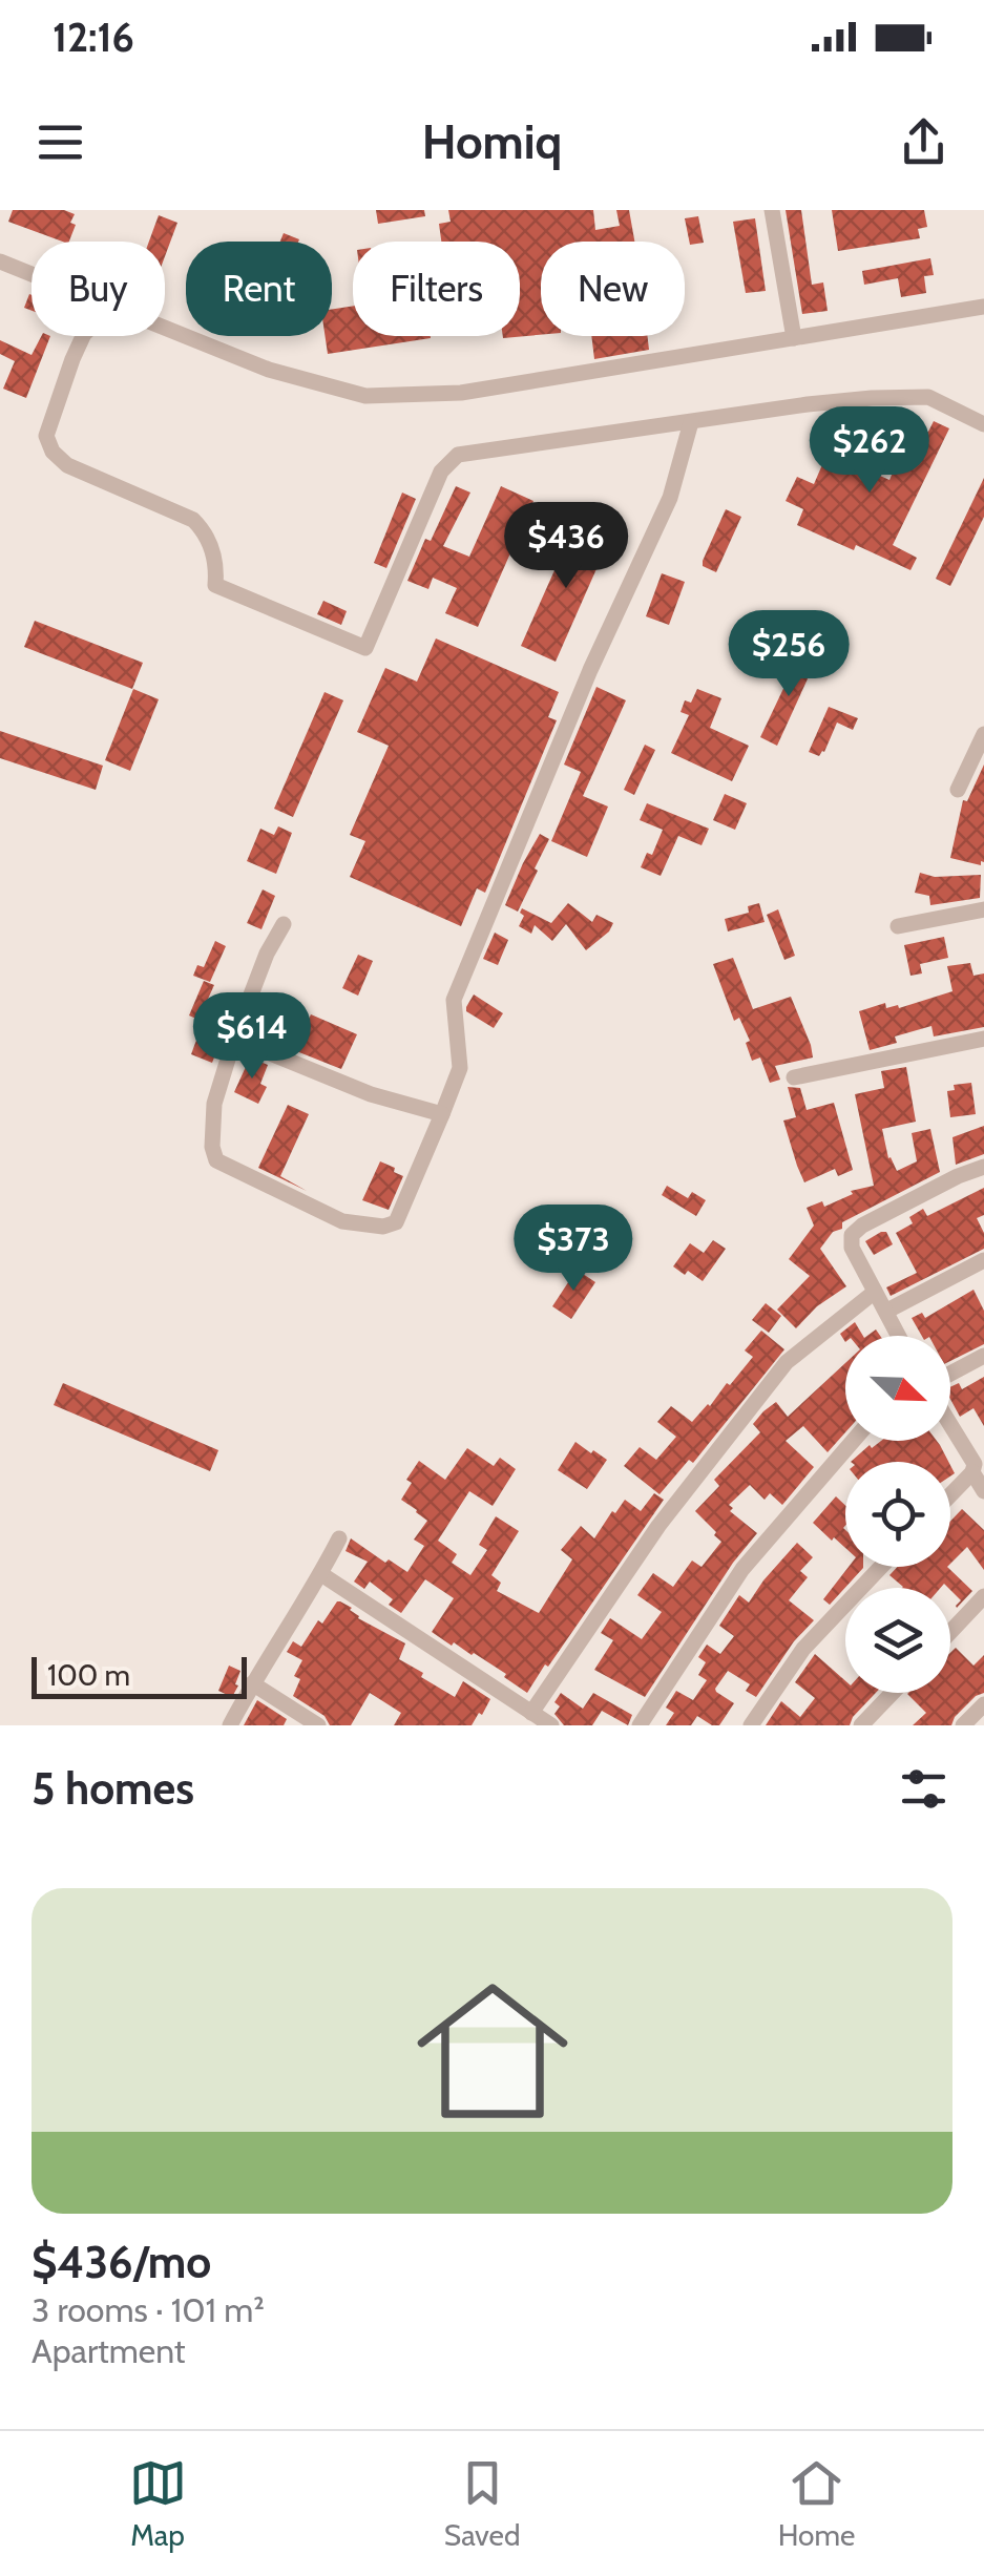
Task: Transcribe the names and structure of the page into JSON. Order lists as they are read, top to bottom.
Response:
{
  "scale_bar": "100 m",
  "north": "bottom right",
  "page": {
    "status": "12:16",
    "header": "Homiq",
    "chip": [
      "Buy",
      "Rent",
      "Filters",
      "New"
    ],
    "price": [
      "$262",
      "$436",
      "$256",
      "$614",
      "$373"
    ],
    "scale": "100 m",
    "heading": "5 homes",
    "list": [
      {
        "name": "$436/mo",
        "note": "3 rooms · 101 m² · Apartment"
      }
    ],
    "tabs": ["Map", "Saved", "Home"]
  }
}
